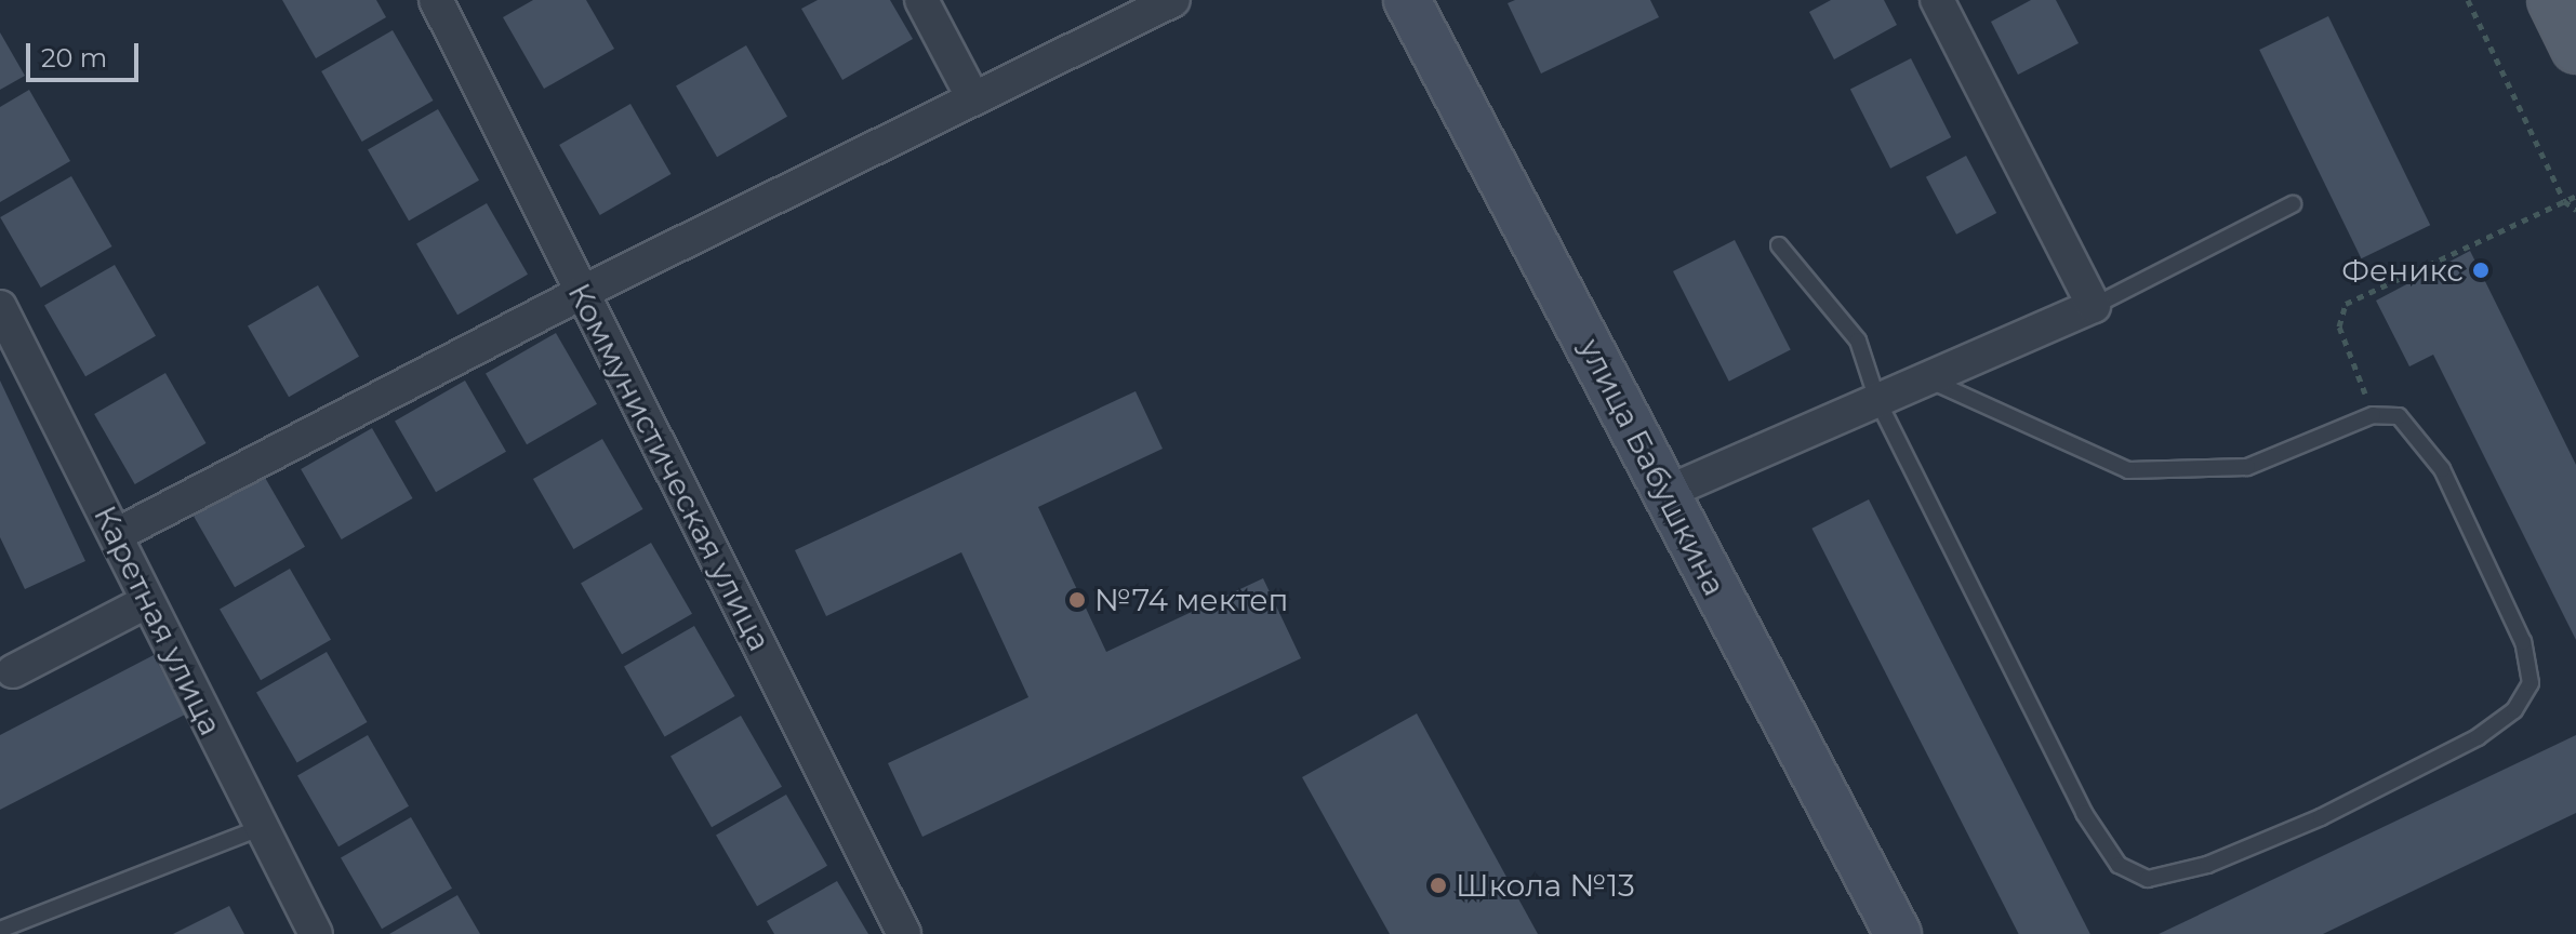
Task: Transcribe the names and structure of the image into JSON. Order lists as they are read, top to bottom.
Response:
{
  "streets": {
    "street": ["Коммунистическая улица", "улица Бабушкина", "Каретная улица"]
  },
  "places": ["Феникс", "№74 мектеп", "Школа №13"],
  "scale_bar": "20 m"
}
